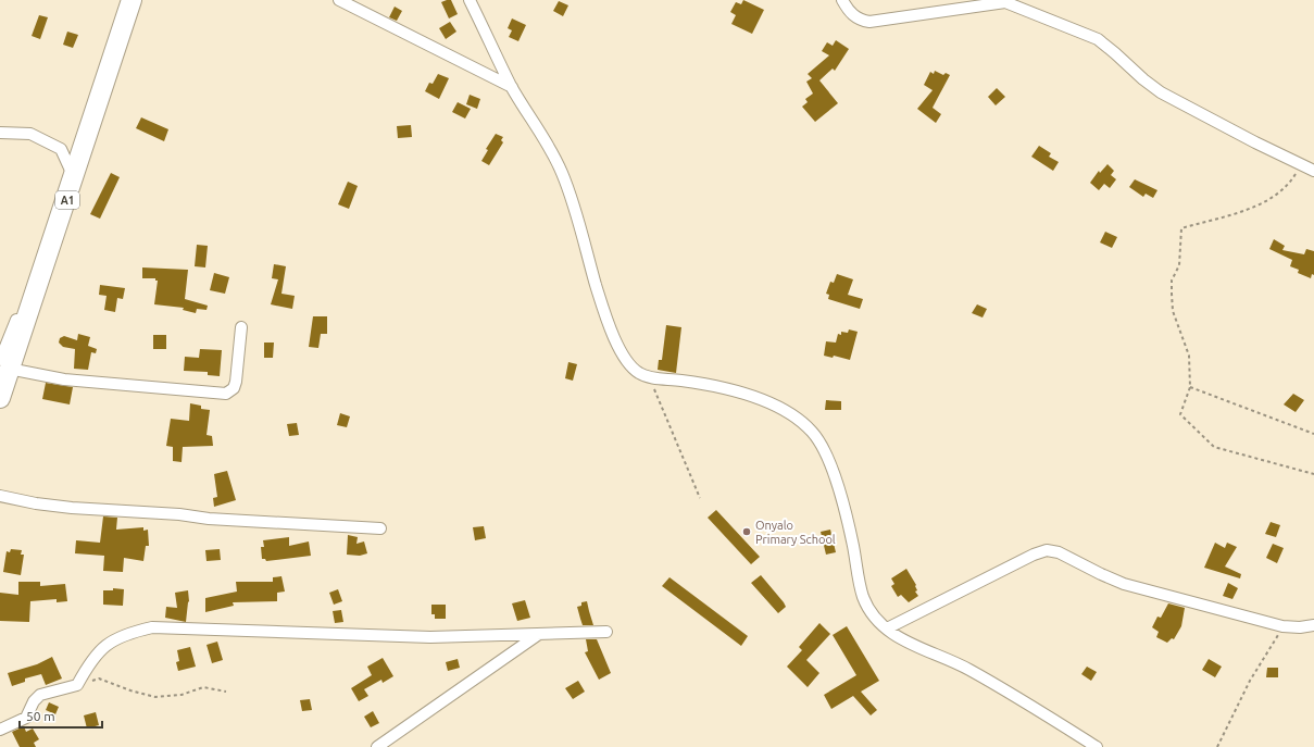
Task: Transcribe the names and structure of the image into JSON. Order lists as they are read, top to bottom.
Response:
{
  "streets": {
    "highway": ["A1"]
  },
  "places": ["Onyalo Primary School"],
  "scale_bar": "50 m"
}
